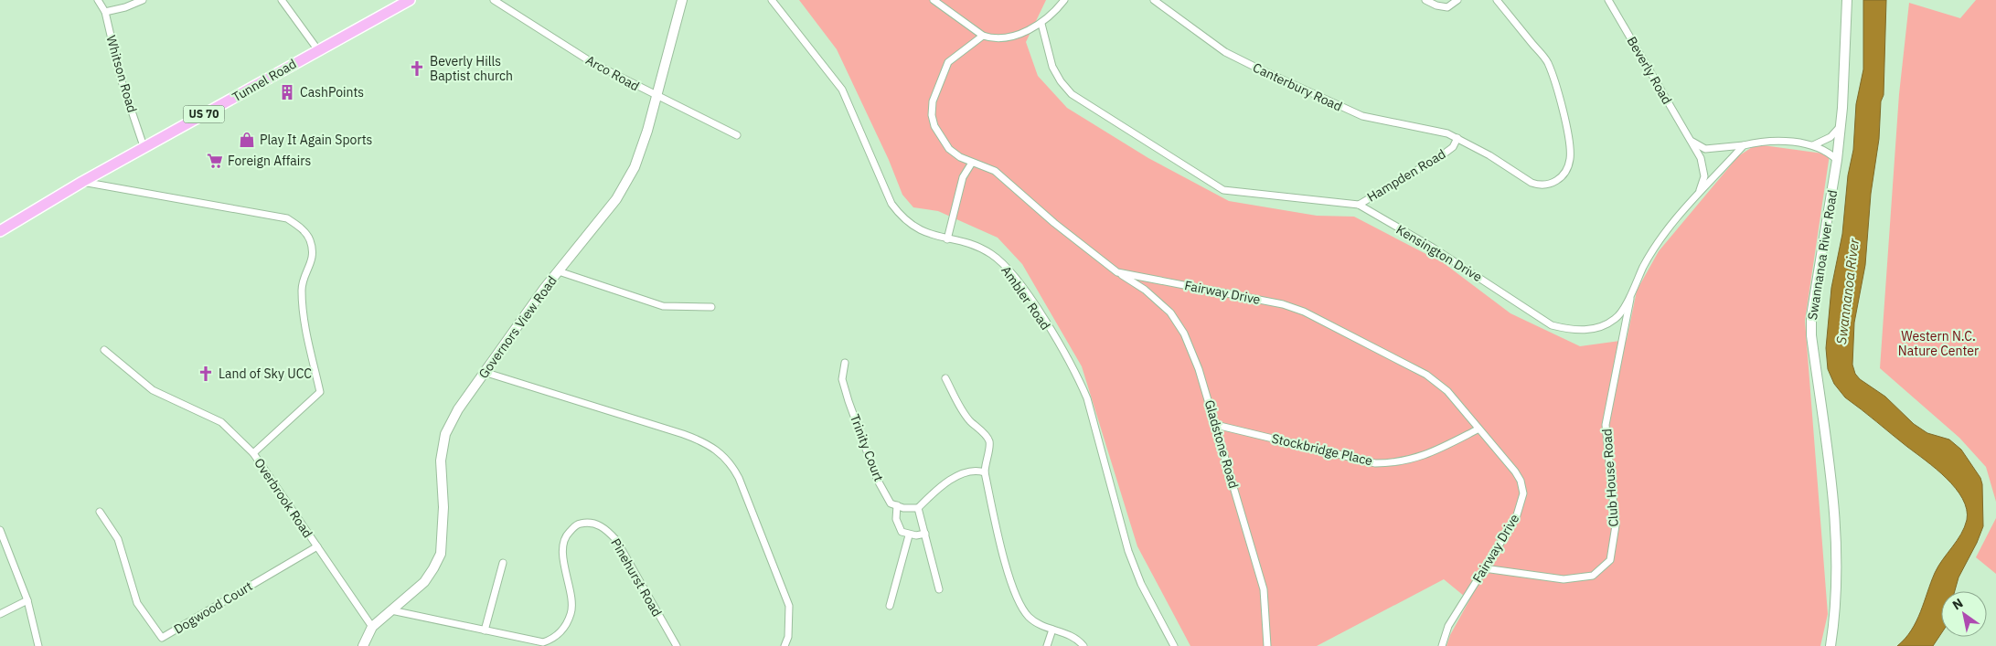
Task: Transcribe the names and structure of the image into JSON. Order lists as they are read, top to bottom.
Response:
{
  "streets": {
    "main road": ["Tunnel Road", "US 70"],
    "street": [
      "Beverly Road",
      "Arco Road",
      "Whitson Road",
      "Canterbury Road",
      "Hampden Road",
      "Kensington Drive",
      "Swannanoa River Road",
      "Fairway Drive",
      "Ambler Road",
      "Governors View Road",
      "Gladstone Road",
      "Trinity Court",
      "Stockbridge Place",
      "Club House Road",
      "Overbrook Road",
      "Pinehurst Road",
      "Dogwood Court"
    ]
  },
  "crossings": [
    ["Beverly Road", "Kensington Drive"],
    ["Arco Road", "Governors View Road"],
    ["Whitson Road", "Tunnel Road"],
    ["Tunnel Road", "Overbrook Road"],
    ["Canterbury Road", "Hampden Road"],
    ["Hampden Road", "Kensington Drive"],
    ["Kensington Drive", "Club House Road"],
    ["Fairway Drive", "Gladstone Road"],
    ["Fairway Drive", "Stockbridge Place"],
    ["Fairway Drive", "Club House Road"],
    ["Governors View Road", "Overbrook Road"],
    ["Governors View Road", "Pinehurst Road"],
    ["Gladstone Road", "Stockbridge Place"],
    ["Overbrook Road", "Dogwood Court"]
  ],
  "water": ["Swannanoa River"],
  "parks": ["Western N.C. Nature Center"],
  "places": {
    "church": ["Beverly Hills Baptist church", "Land of Sky UCC"],
    "building": ["CashPoints"],
    "shop": ["Play It Again Sports"],
    "supermarket": ["Foreign Affairs"]
  },
  "north": "top left"
}
